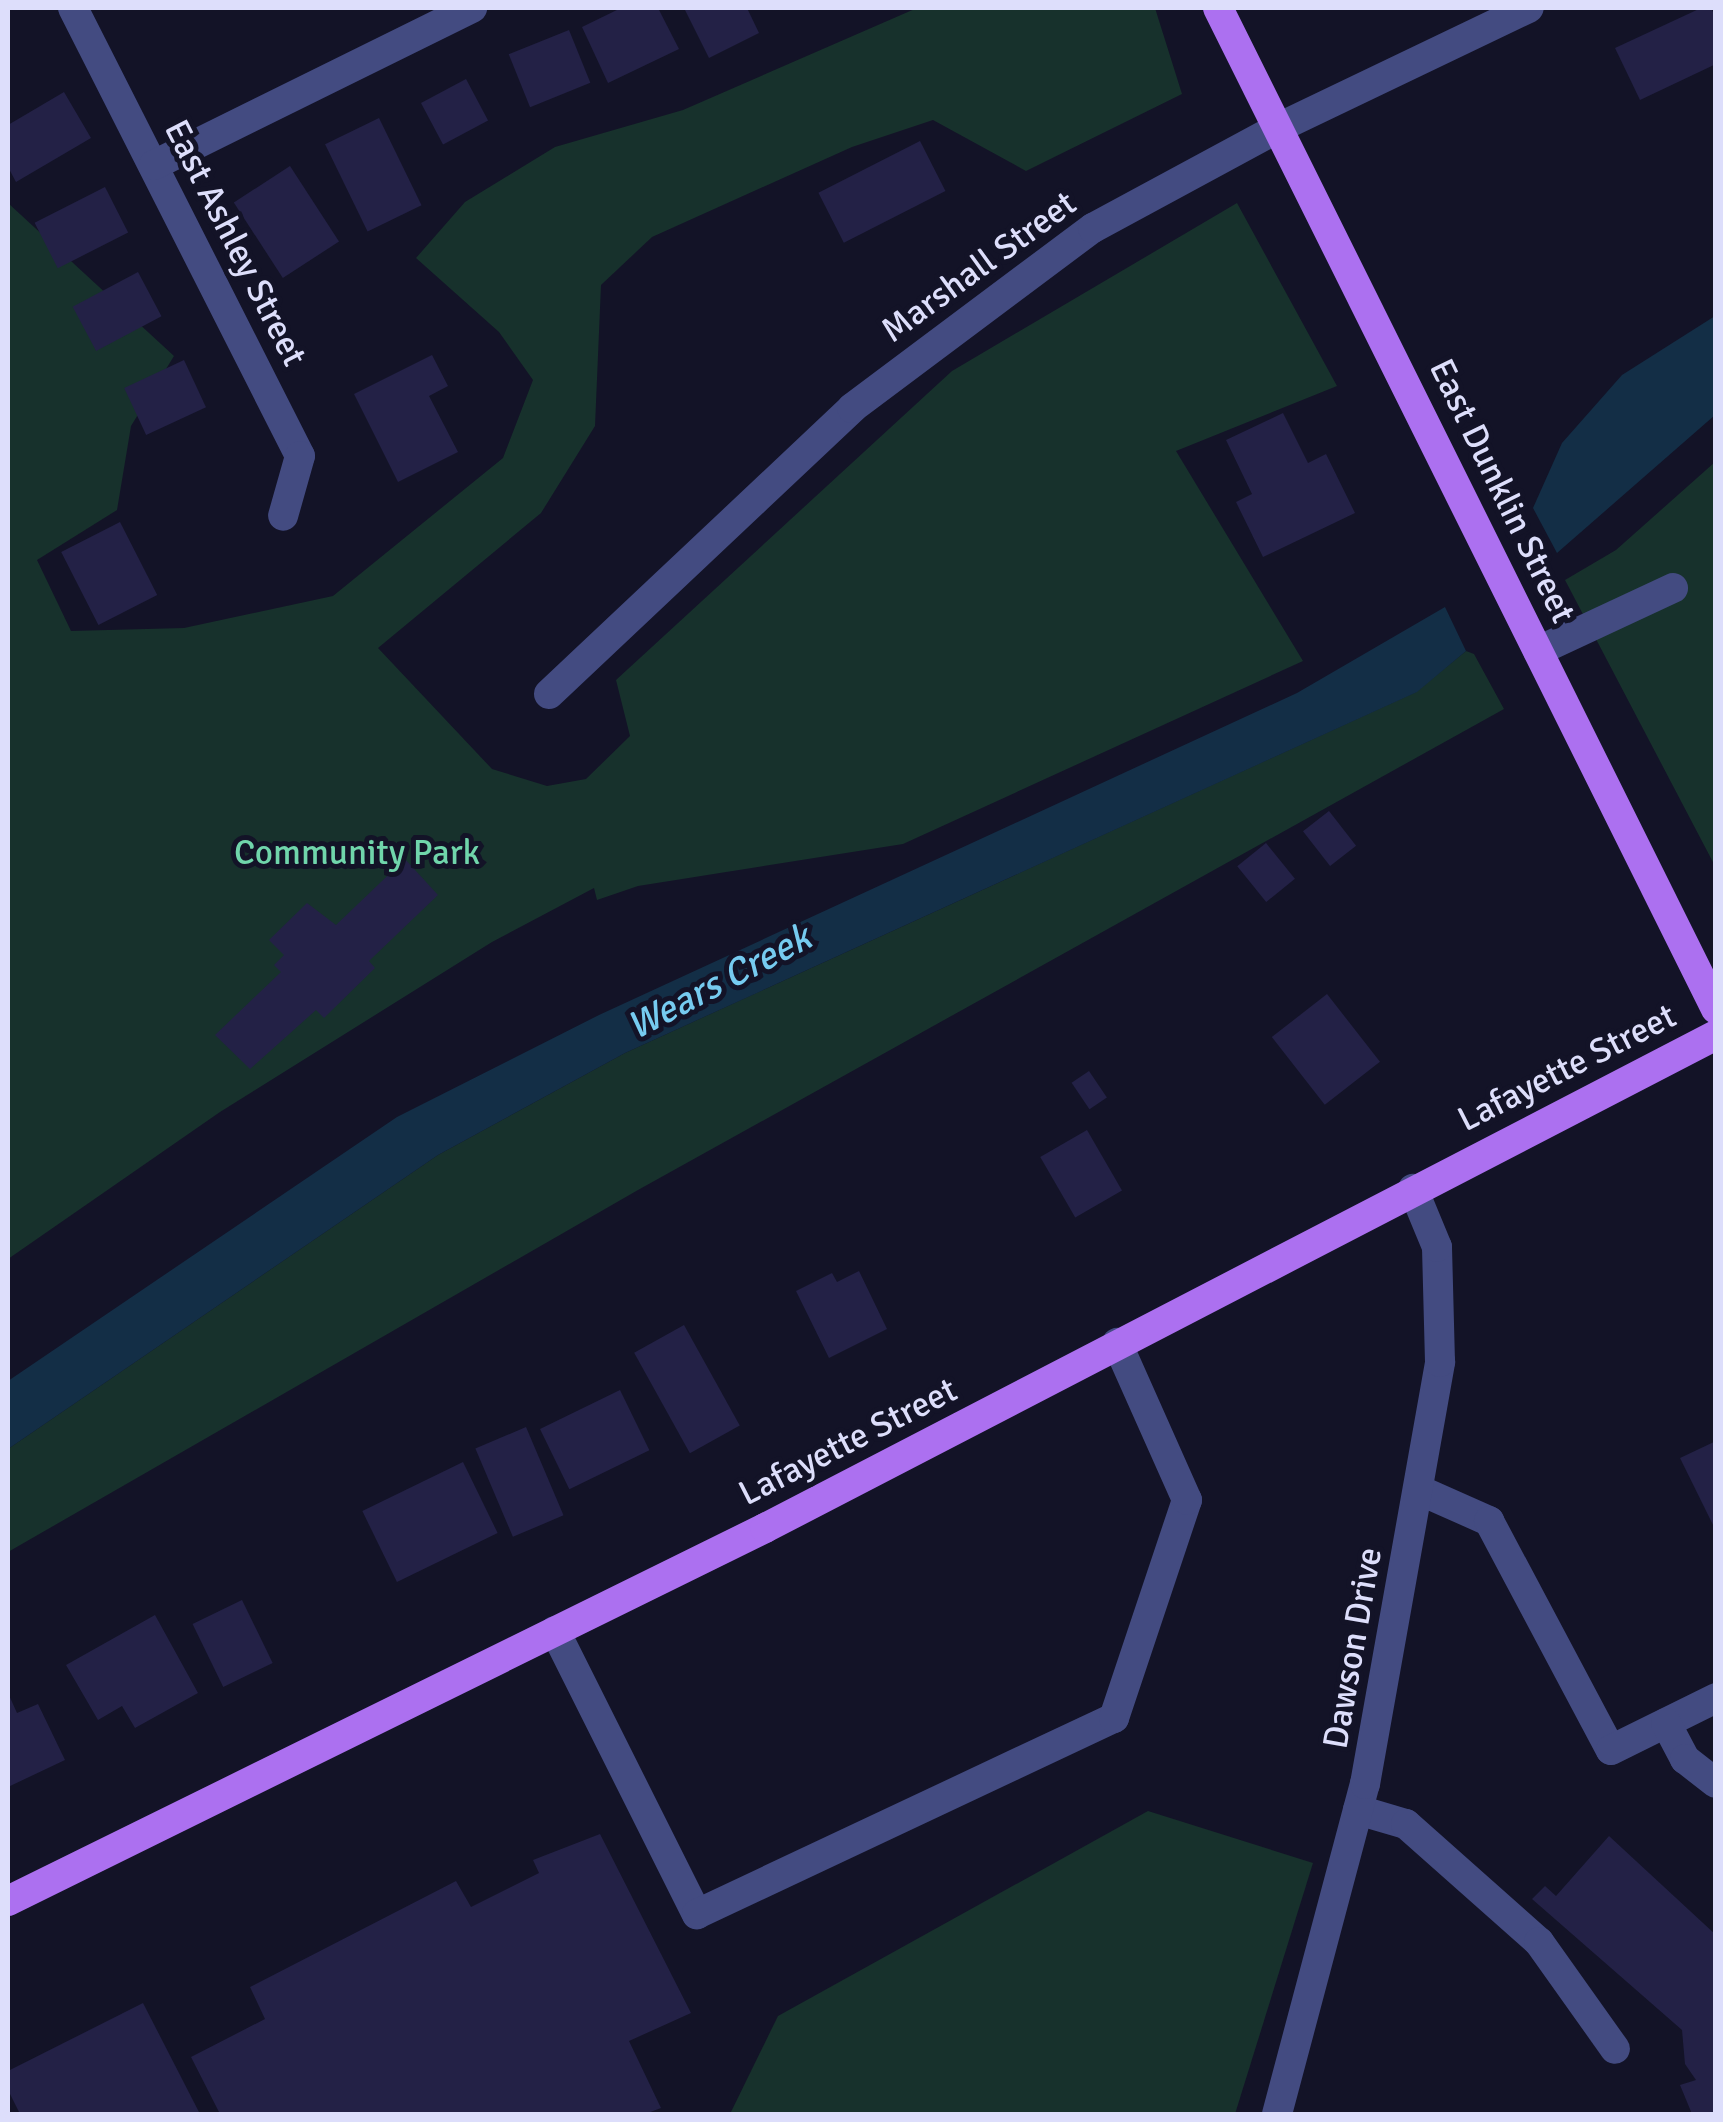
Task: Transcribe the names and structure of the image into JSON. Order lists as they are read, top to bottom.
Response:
{
  "streets": {
    "main road": ["East Dunklin Street", "Lafayette Street"],
    "street": ["East Ashley Street", "Marshall Street", "Dawson Drive"]
  },
  "crossings": [
    ["Marshall Street", "East Dunklin Street"],
    ["Lafayette Street", "Dawson Drive"]
  ],
  "water": ["Wears Creek"],
  "parks": ["Community Park"]
}
